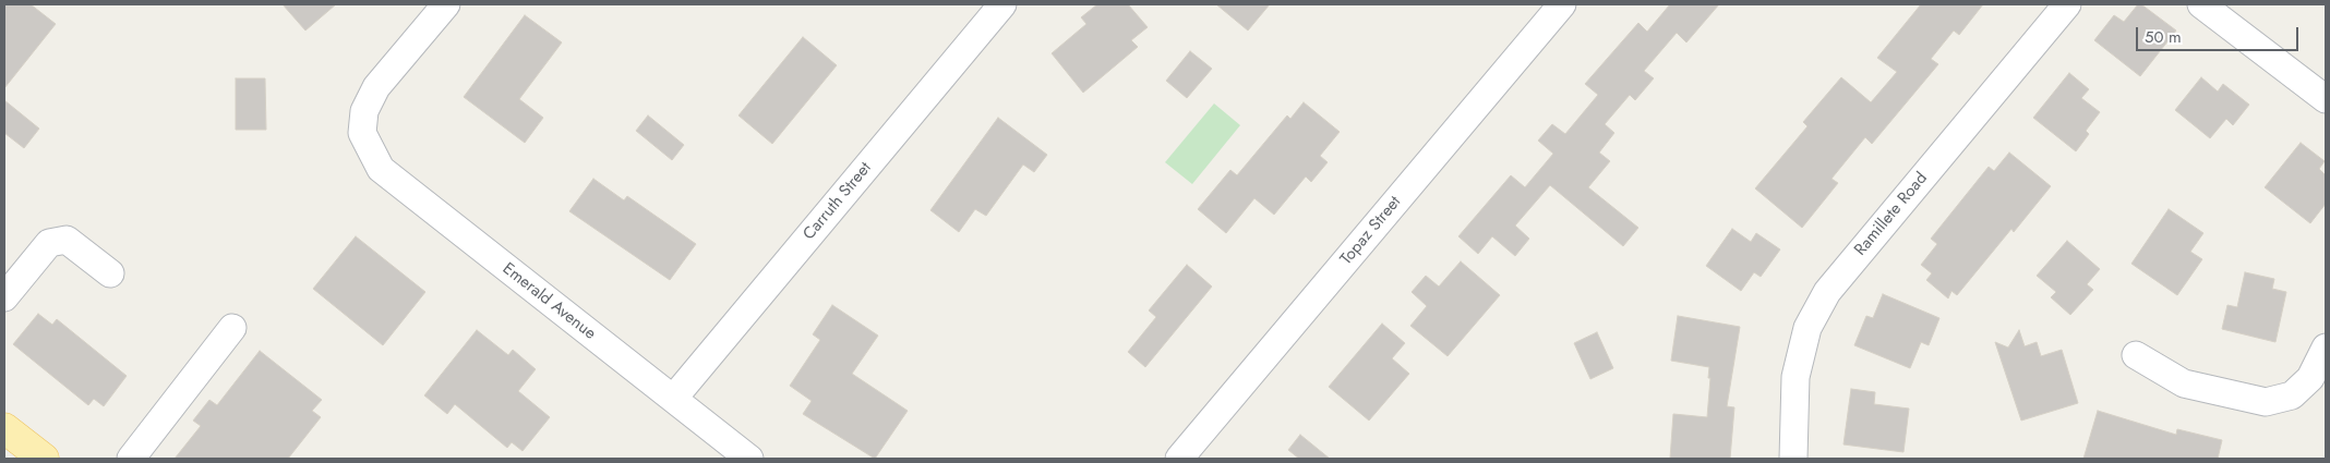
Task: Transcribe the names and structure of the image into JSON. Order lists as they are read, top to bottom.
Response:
{
  "streets": {
    "street": [
      "Carruth Street",
      "Ramillete Road",
      "Topaz Street",
      "Emerald Avenue"
    ]
  },
  "crossings": [
    ["Carruth Street", "Emerald Avenue"]
  ],
  "scale_bar": "50 m"
}
